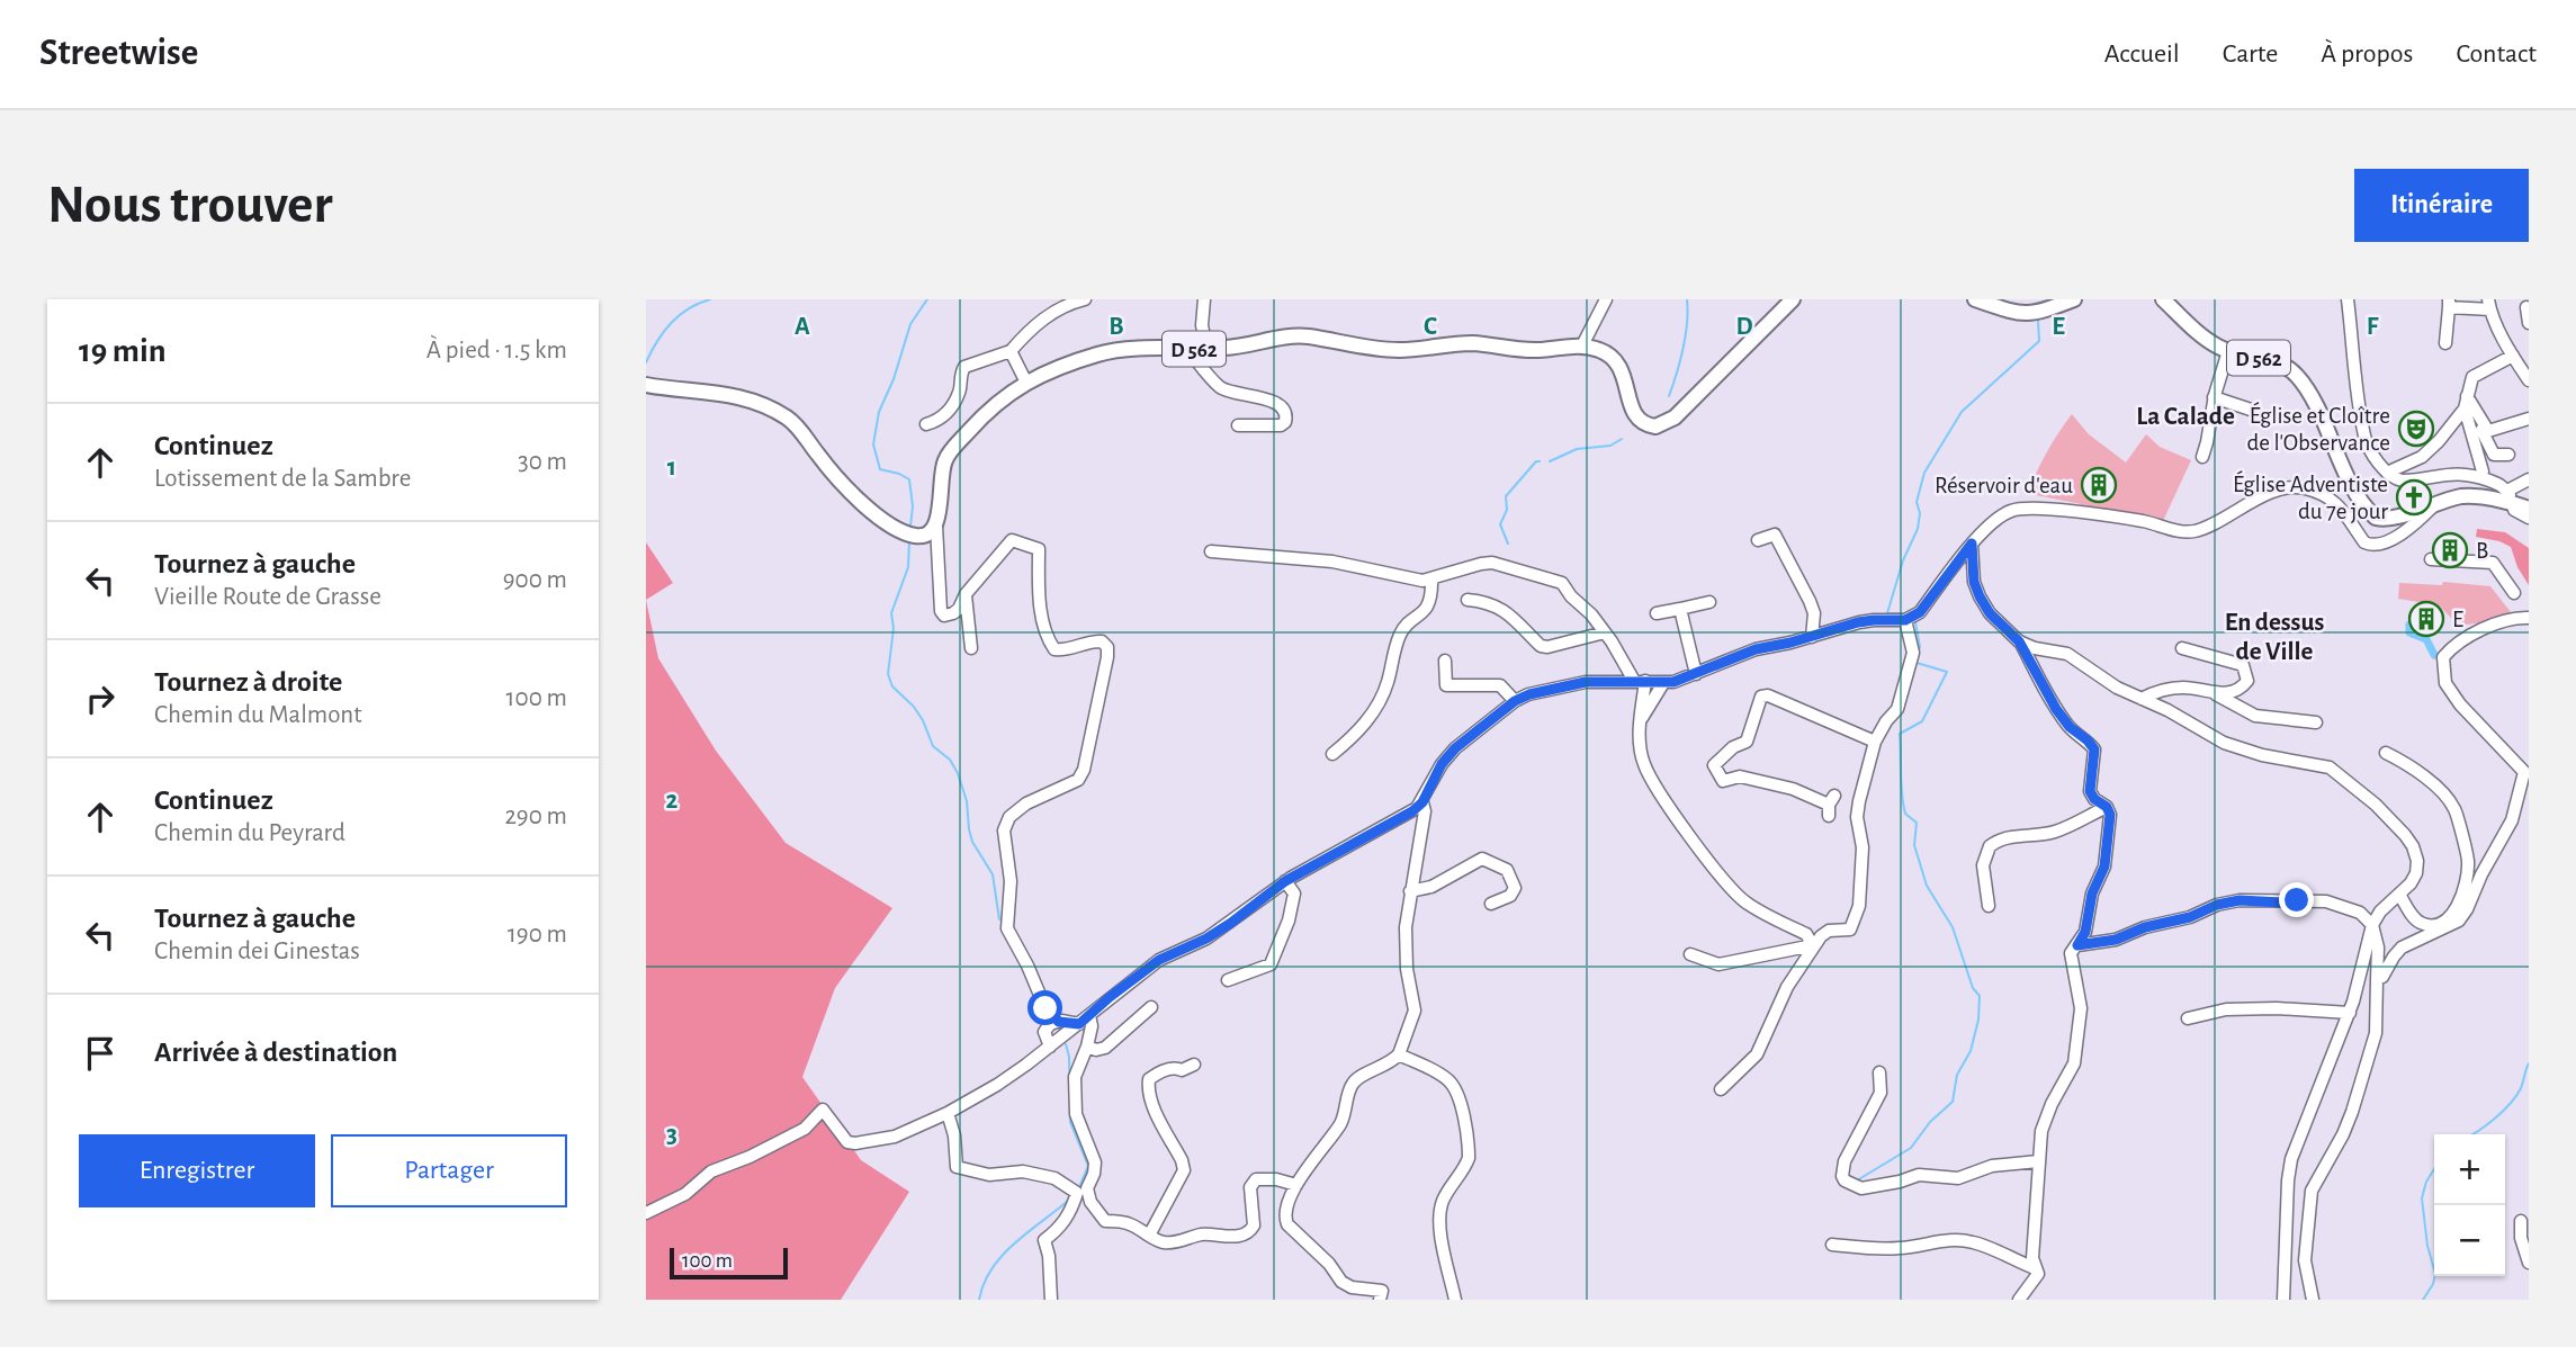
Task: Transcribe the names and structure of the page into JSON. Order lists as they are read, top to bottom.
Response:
{
  "streets": {
    "main road": ["D 562"]
  },
  "districts": ["La Calade", "En dessus de Ville"],
  "places": {
    "theatre": ["Église et Cloître de l'Observance"],
    "building": ["Réservoir d'eau", "B", "E"],
    "church": ["Église Adventiste du 7e jour"]
  },
  "scale_bar": "100 m",
  "page": {
    "header": "Streetwise",
    "nav": [
      "Accueil",
      "Carte",
      "À propos",
      "Contact"
    ],
    "buttons": [
      "Itinéraire",
      ["Enregistrer", "Partager"]
    ],
    "title": "Nous trouver",
    "heading": ["19 min", "À pied · 1.5 km"],
    "list": [
      ["Continuez", "Lotissement de la Sambre", "30 m"],
      ["Tournez à gauche", "Vieille Route de Grasse", "900 m"],
      ["Tournez à droite", "Chemin du Malmont", "100 m"],
      ["Continuez", "Chemin du Peyrard", "290 m"],
      ["Tournez à gauche", "Chemin dei Ginestas", "190 m"],
      "Arrivée à destination"
    ],
    "map_buttons": ["+", "−"],
    "scale": "100 m"
  },
  "grid": {
    "columns": [
      "A",
      "B",
      "C",
      "D",
      "E",
      "F"
    ],
    "rows": ["1", "2", "3"]
  }
}
